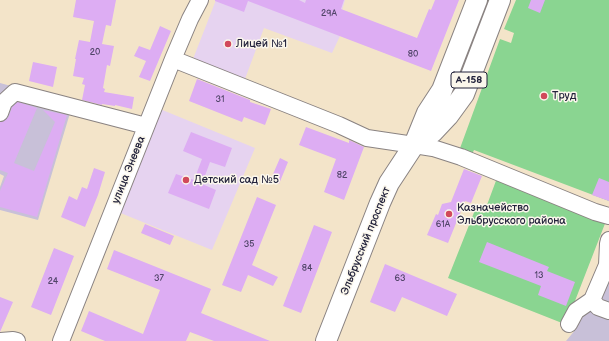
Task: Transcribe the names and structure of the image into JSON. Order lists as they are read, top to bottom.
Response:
{
  "streets": {
    "main road": ["А-158", "Эльбрусский проспект"],
    "street": ["улица Энеева"]
  },
  "places": [
    "Лицей №1",
    "Труд",
    "Детский сад №5",
    "Казначейство Эльбрусского района"
  ],
  "house_numbers": [
    "29А",
    "20",
    "80",
    "31",
    "82",
    "61А",
    "35",
    "84",
    "13",
    "37",
    "63",
    "24"
  ]
}
